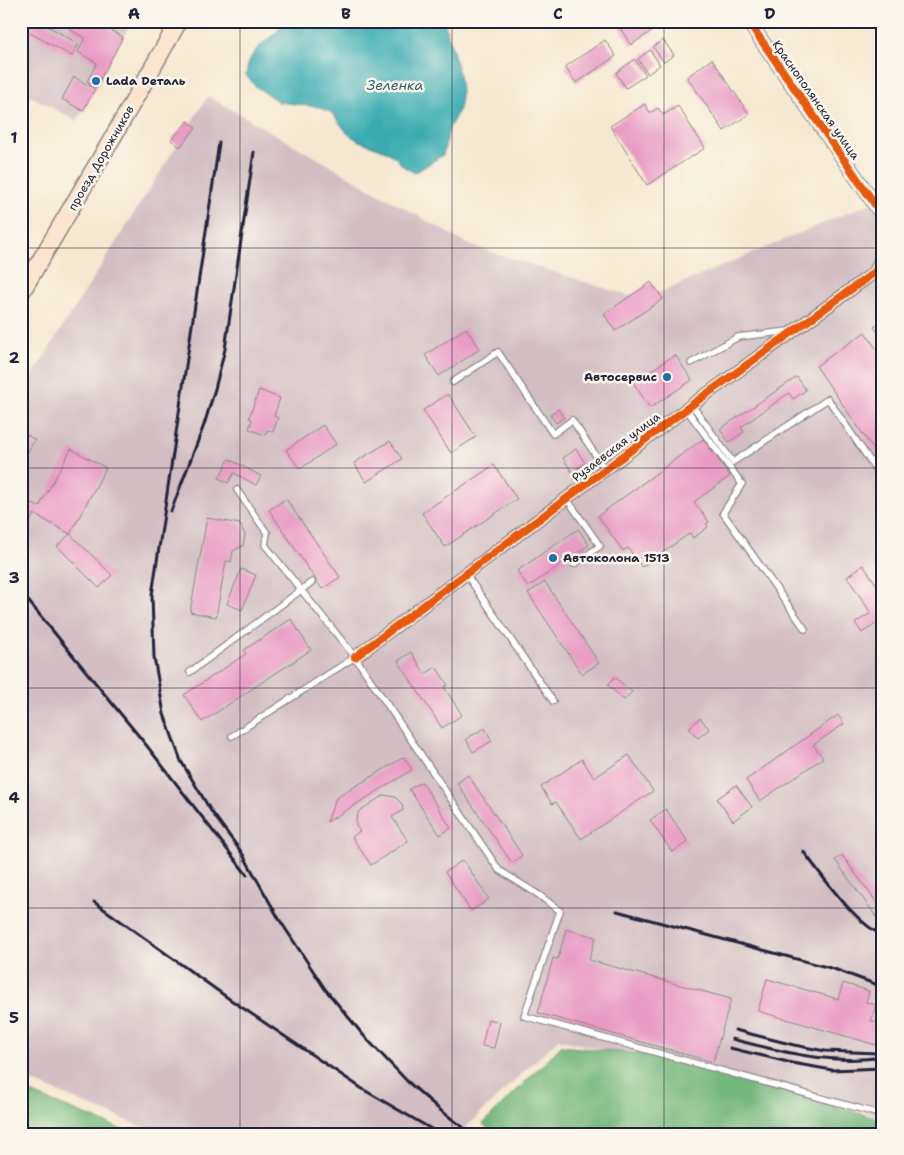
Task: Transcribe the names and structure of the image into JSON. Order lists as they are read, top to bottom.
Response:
{
  "streets": {
    "main road": ["проезд Дорожников"],
    "street": ["Краснополянская улица", "Рузаевская улица"]
  },
  "water": ["Зеленка"],
  "places": ["Lada Dеталь", "Автосервис", "Автоколона 1513"],
  "grid": {
    "columns": [
      "A",
      "B",
      "C",
      "D"
    ],
    "rows": [
      "1",
      "2",
      "3",
      "4",
      "5"
    ]
  }
}
